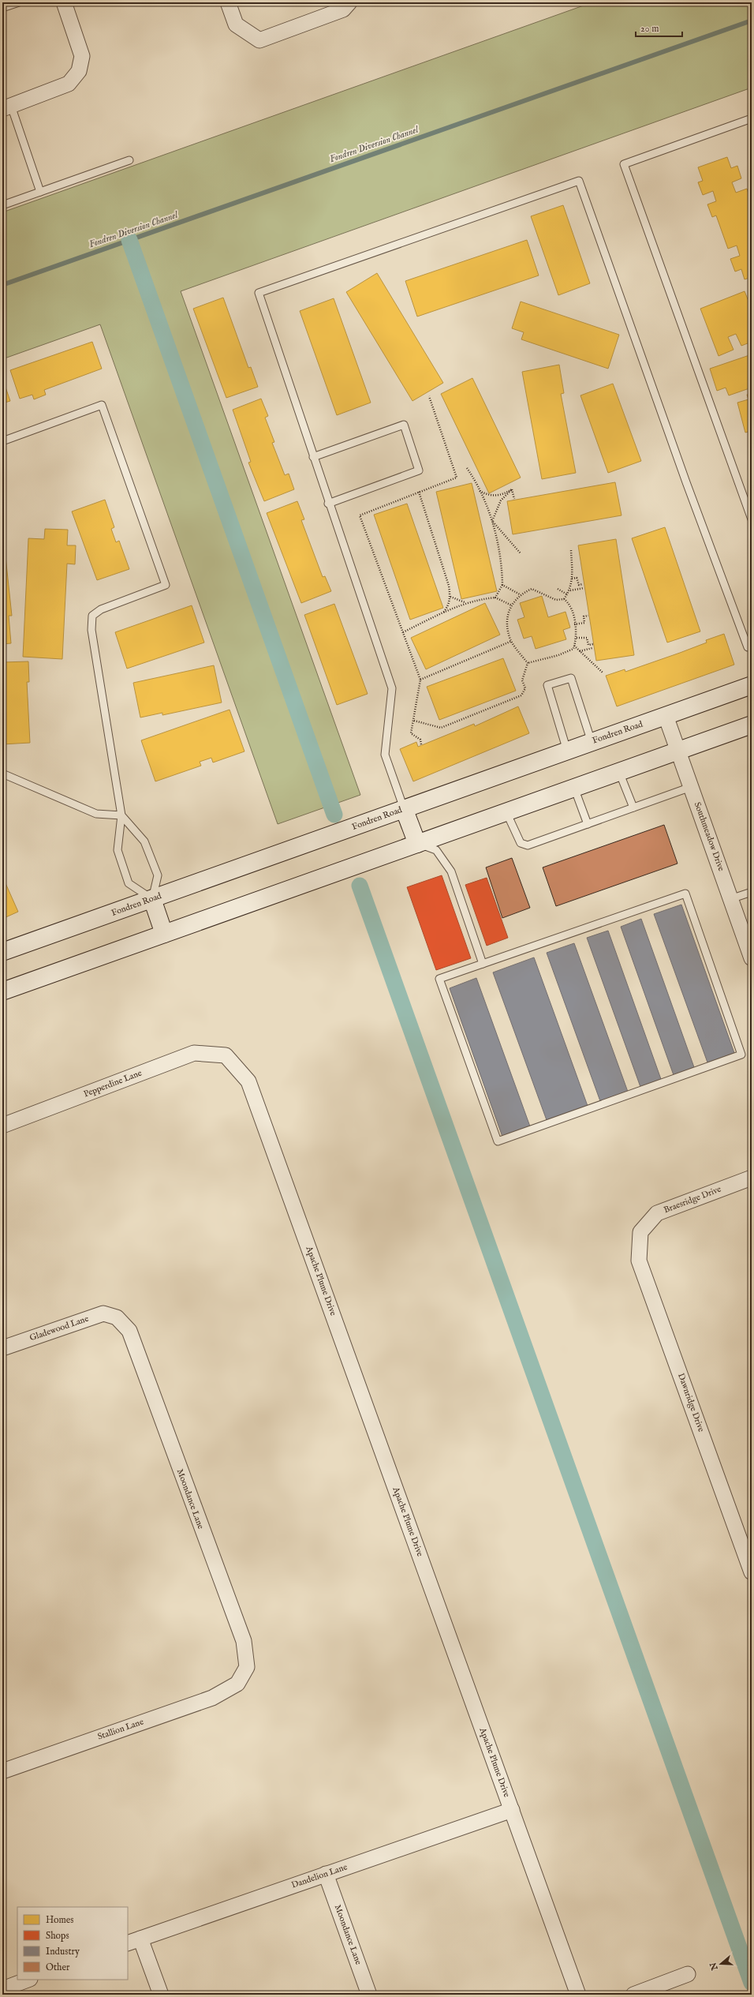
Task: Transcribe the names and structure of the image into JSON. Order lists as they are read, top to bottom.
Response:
{
  "streets": {
    "main road": ["Fondren Road"],
    "street": [
      "Southmeadow Drive",
      "Pepperdine Lane",
      "Braesridge Drive",
      "Apache Plume Drive",
      "Gladewood Lane",
      "Dawnridge Drive",
      "Moondance Lane",
      "Stallion Lane",
      "Dandelion Lane"
    ]
  },
  "crossings": [
    ["Fondren Road", "Southmeadow Drive"],
    ["Pepperdine Lane", "Apache Plume Drive"],
    ["Braesridge Drive", "Dawnridge Drive"],
    ["Apache Plume Drive", "Dandelion Lane"],
    ["Gladewood Lane", "Moondance Lane"],
    ["Moondance Lane", "Stallion Lane"],
    ["Moondance Lane", "Dandelion Lane"]
  ],
  "water": ["Fondren Diversion Channel"],
  "legend": [
    "Homes",
    "Shops",
    "Industry",
    "Other"
  ],
  "scale_bar": "20 m",
  "north": "left"
}
